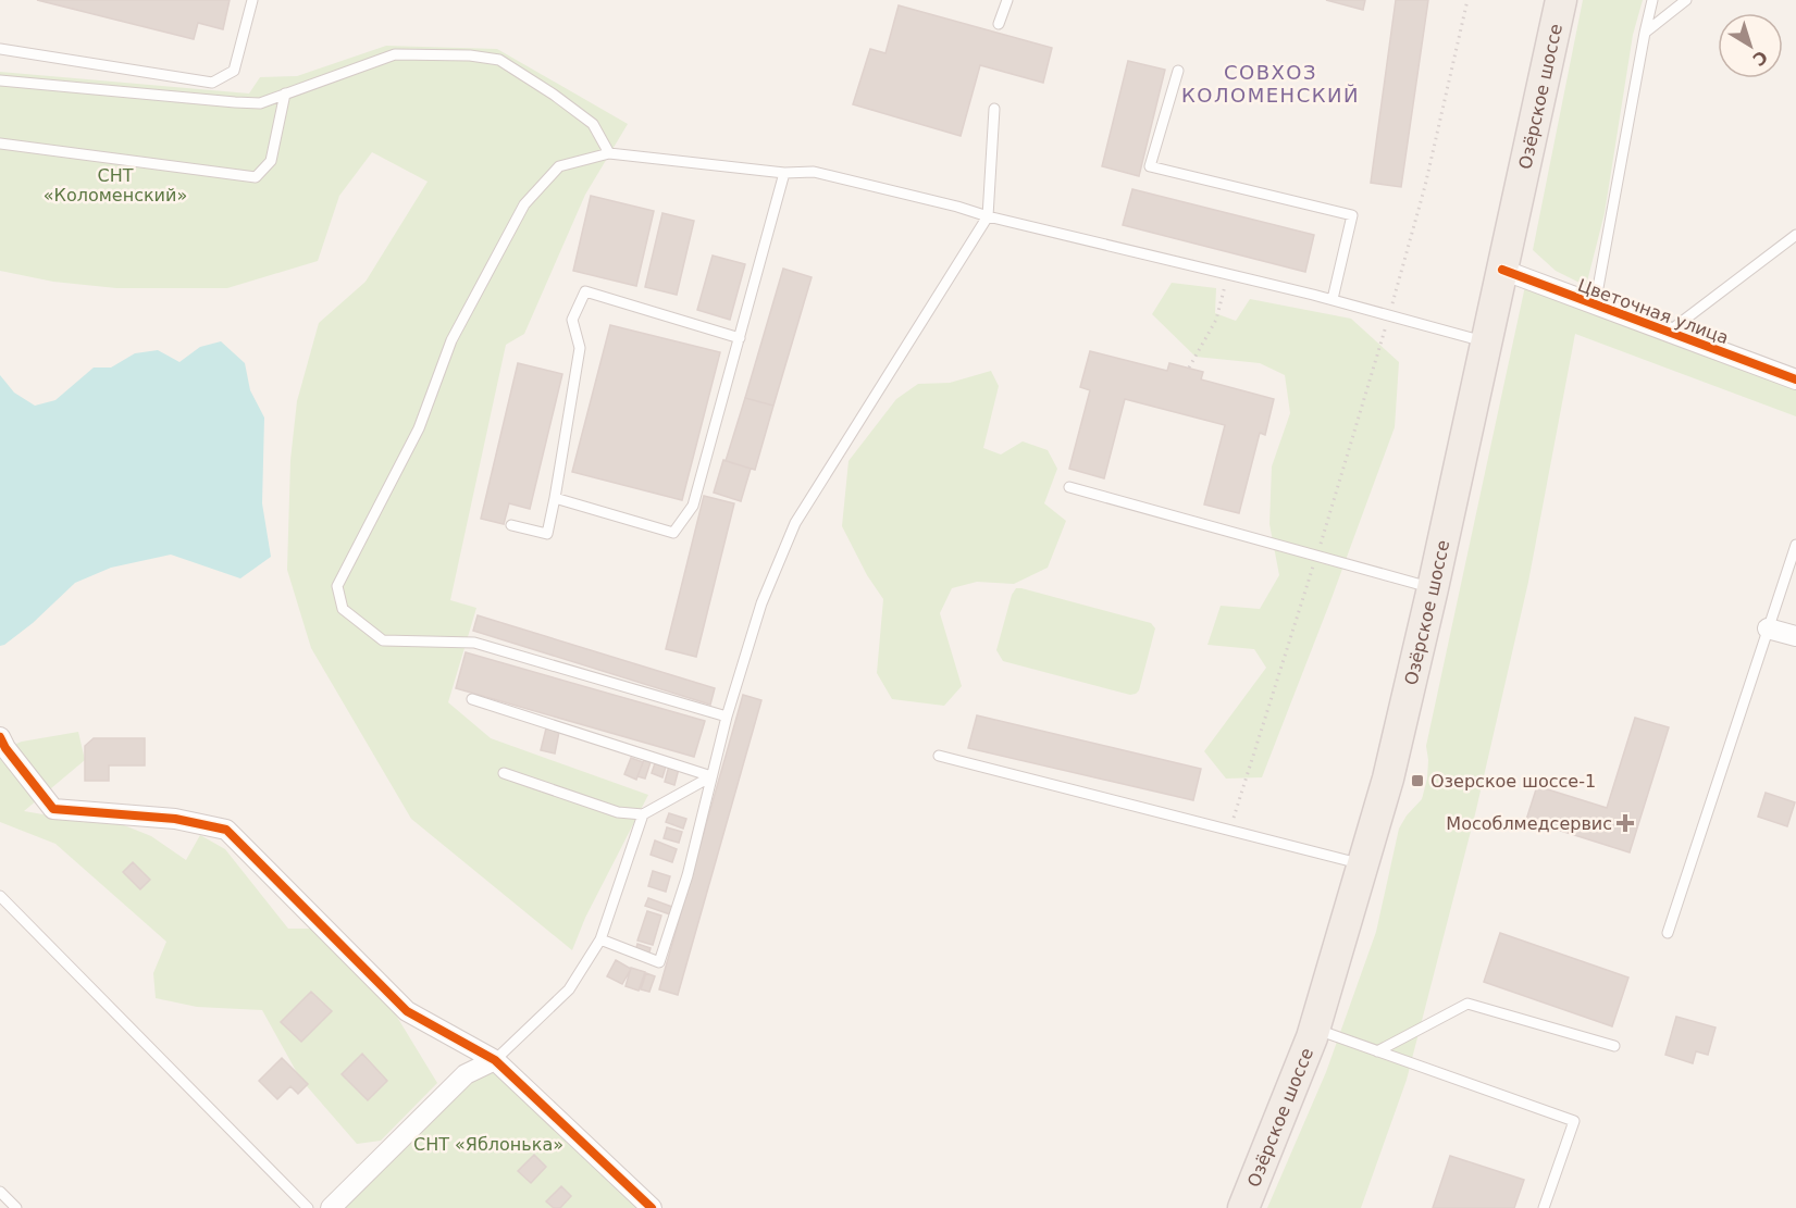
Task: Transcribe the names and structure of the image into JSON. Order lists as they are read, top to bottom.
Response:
{
  "streets": {
    "main road": ["Озёрское шоссе"],
    "street": ["Цветочная улица"]
  },
  "crossings": [
    ["Озёрское шоссе", "Цветочная улица"]
  ],
  "districts": ["СОВХОЗ КОЛОМЕНСКИЙ"],
  "parks": ["СНТ «Коломенский»", "СНТ «Яблонька»"],
  "places": {
    "transit": ["Озерское шоссе-1"],
    "health": ["Мособлмедсервис"]
  },
  "north": "bottom right"
}
